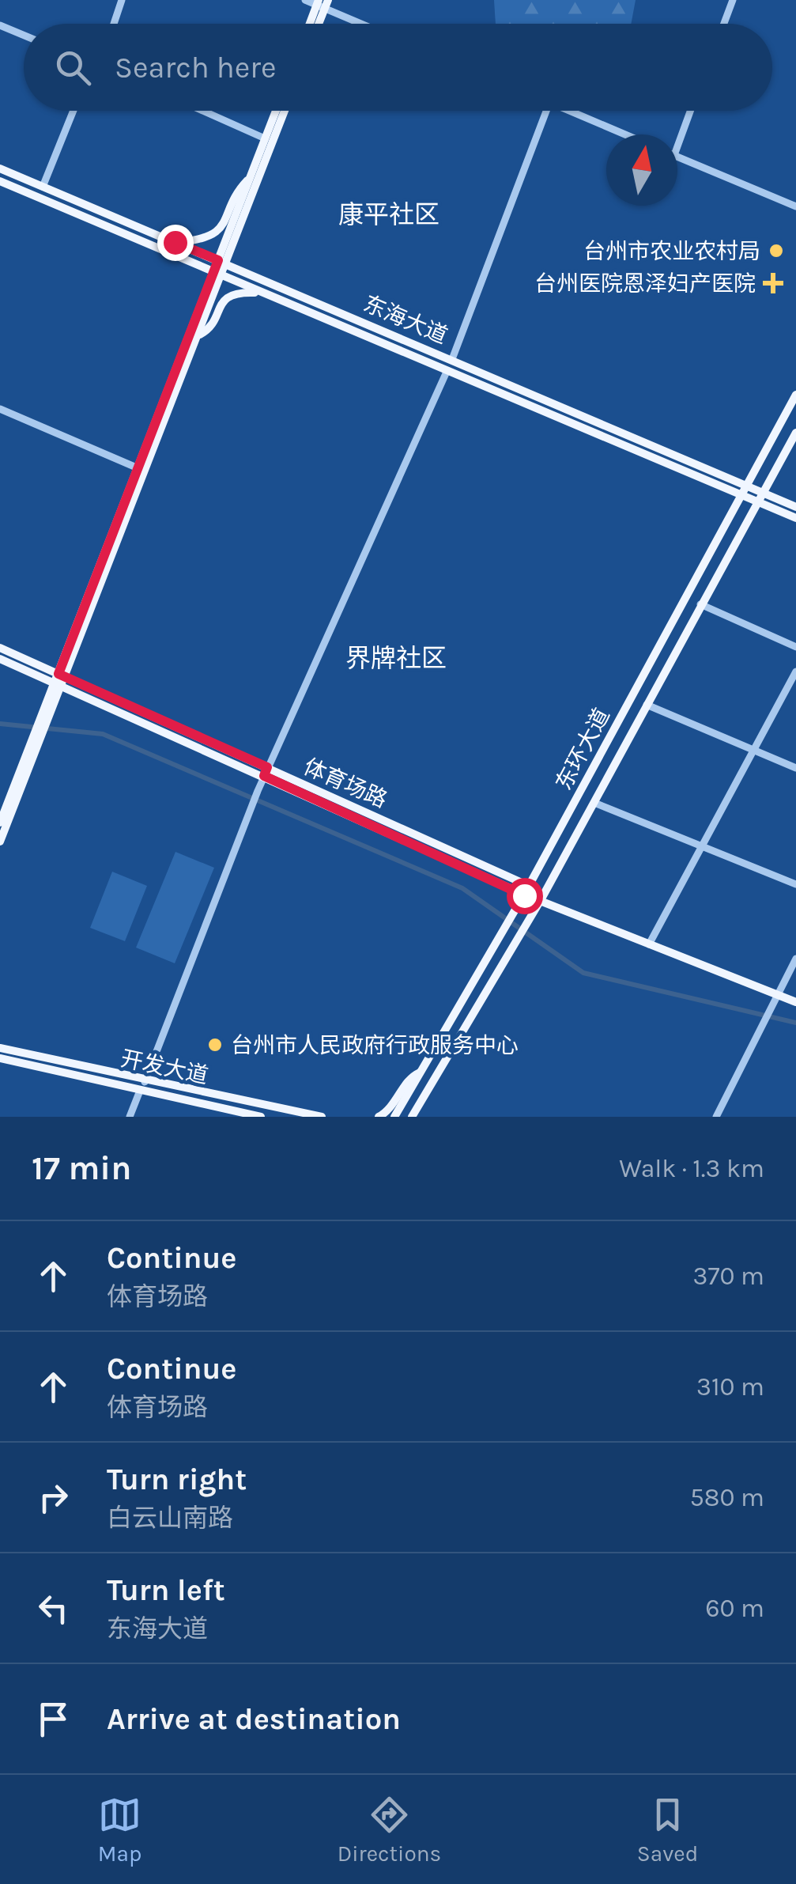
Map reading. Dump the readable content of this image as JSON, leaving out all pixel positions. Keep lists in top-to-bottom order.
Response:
{
  "streets": {
    "main road": [
      "东海大道",
      "东环大道",
      "体育场路",
      "开发大道"
    ]
  },
  "crossings": [
    ["东海大道", "东环大道"],
    ["东环大道", "体育场路"]
  ],
  "districts": ["康平社区", "界牌社区"],
  "places": {
    "other": ["台州市农业农村局", "台州市人民政府行政服务中心"],
    "health": ["台州医院恩泽妇产医院"]
  },
  "north": "top",
  "page": {
    "search": "Search here",
    "heading": ["17 min", "Walk · 1.3 km"],
    "list": [
      ["Continue", "体育场路", "370 m"],
      ["Continue", "体育场路", "310 m"],
      ["Turn right", "白云山南路", "580 m"],
      ["Turn left", "东海大道", "60 m"],
      "Arrive at destination"
    ],
    "nav": ["Map", "Directions", "Saved"]
  }
}
